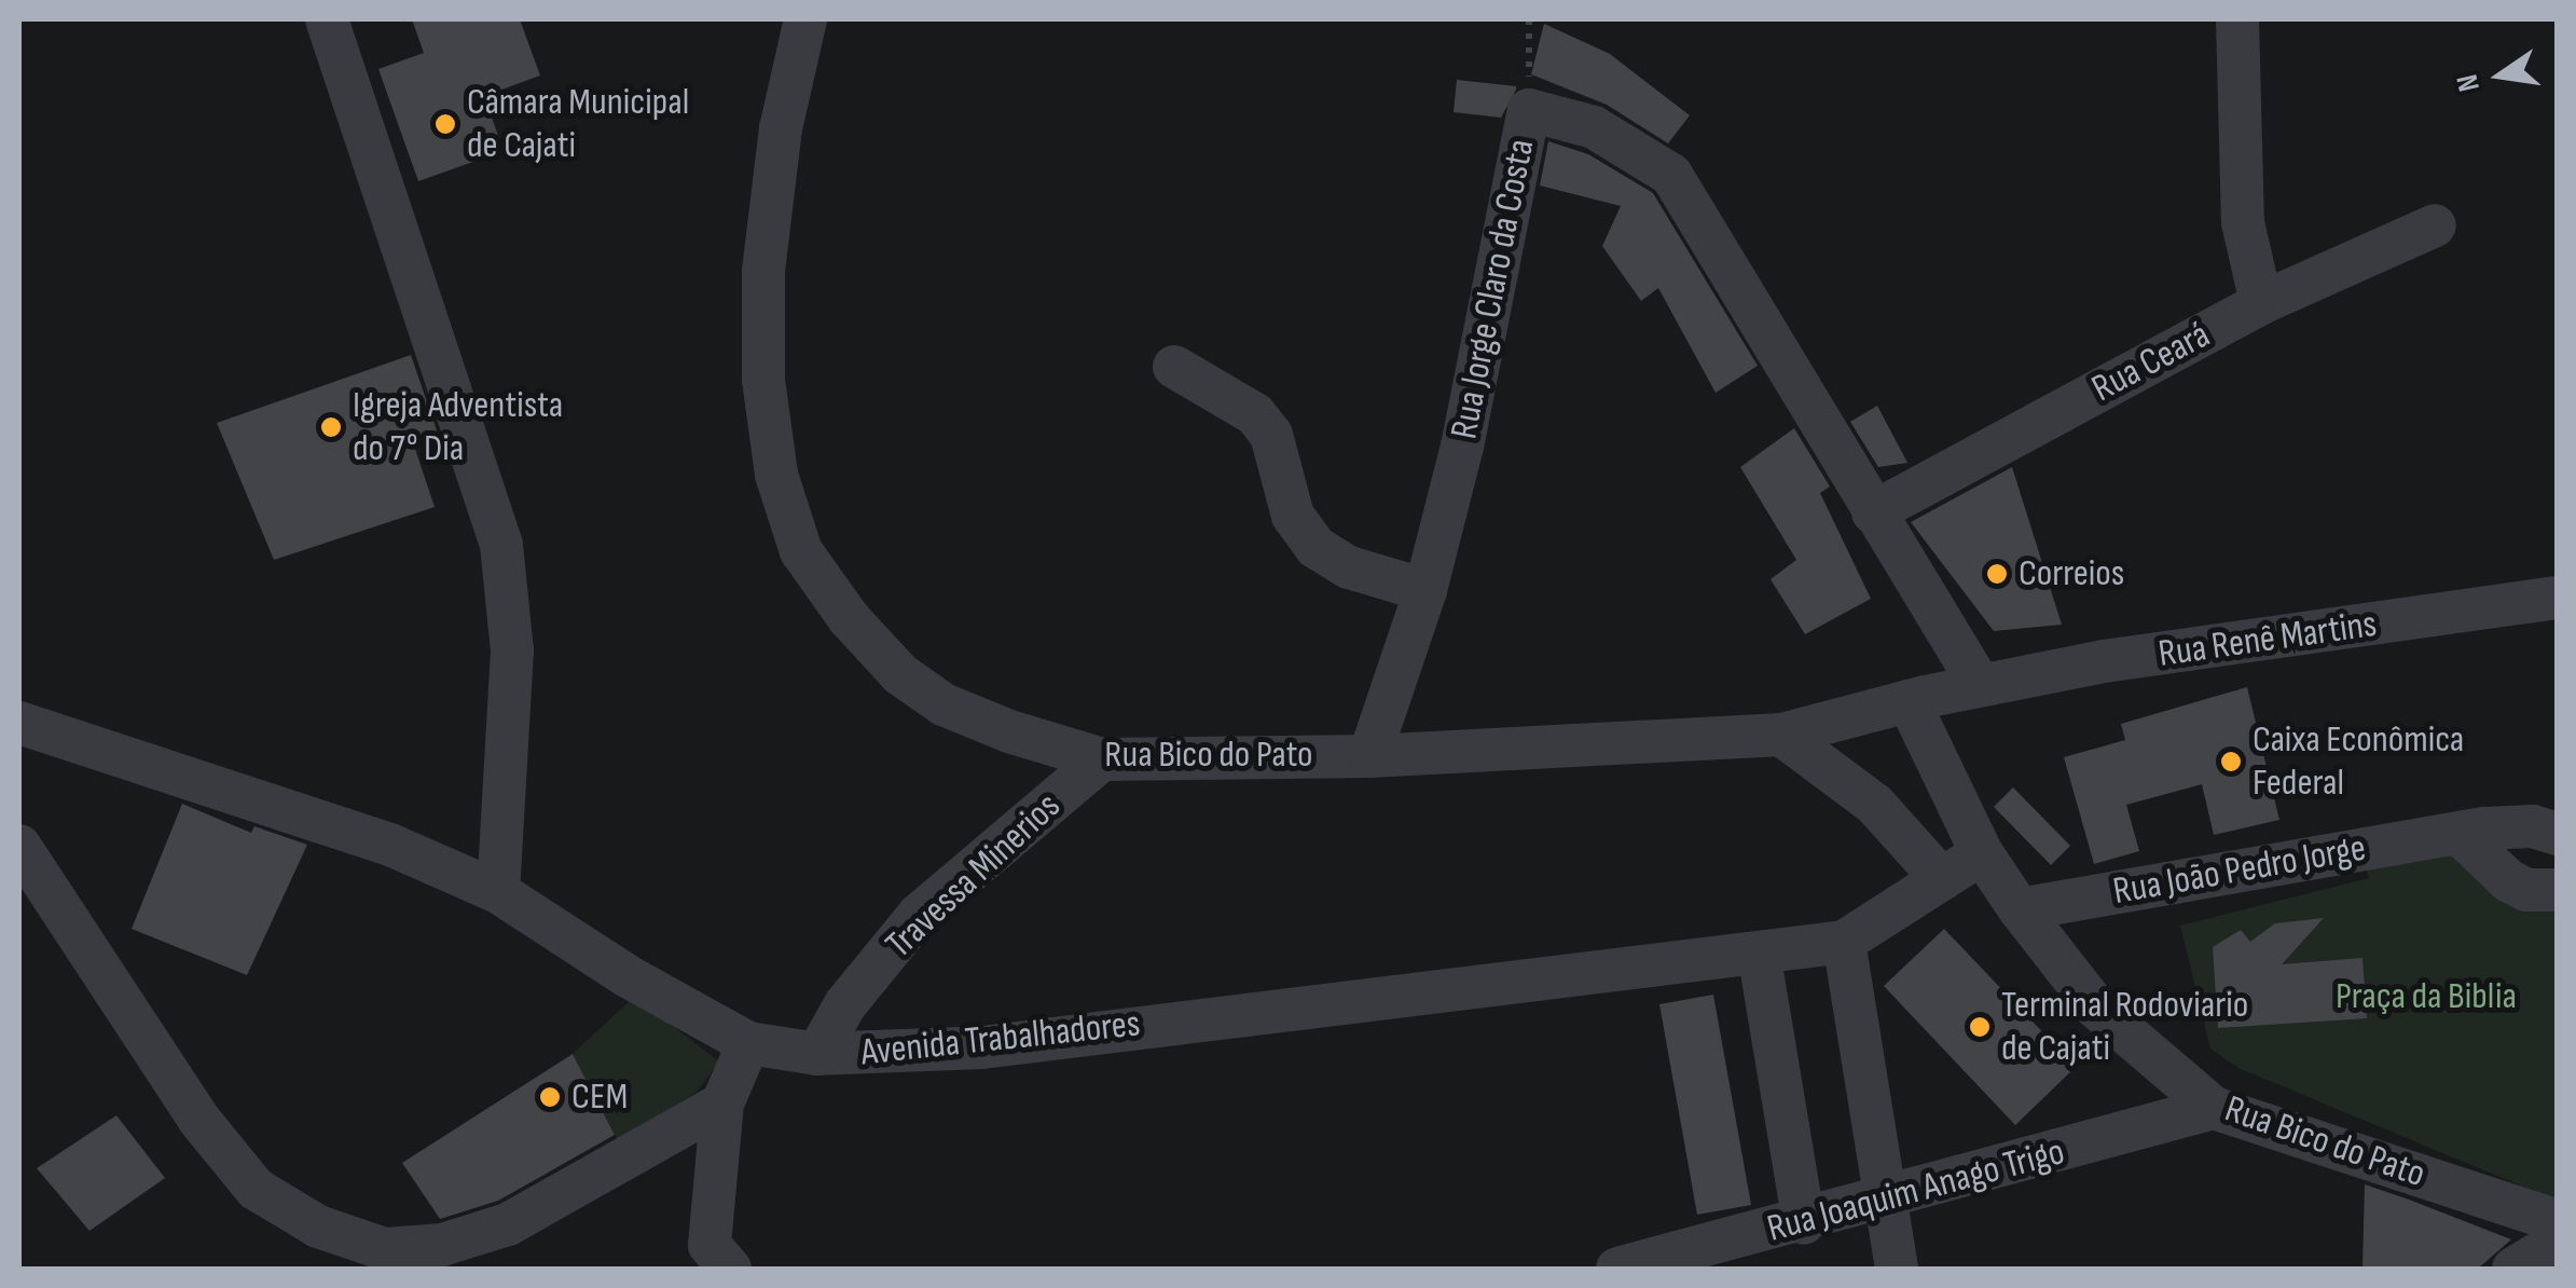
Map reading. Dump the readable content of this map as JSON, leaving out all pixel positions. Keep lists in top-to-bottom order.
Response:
{
  "streets": {
    "street": [
      "Rua Jorge Claro da Costa",
      "Rua Ceará",
      "Rua Renê Martins",
      "Rua Bico do Pato",
      "Rua João Pedro Jorge",
      "Travessa Minerios",
      "Avenida Trabalhadores",
      "Rua Joaquim Anago Trigo"
    ]
  },
  "crossings": [
    ["Rua Jorge Claro da Costa", "Rua Ceará"],
    ["Rua Jorge Claro da Costa", "Rua Renê Martins"],
    ["Rua Jorge Claro da Costa", "Rua Bico do Pato"],
    ["Rua Renê Martins", "Rua Bico do Pato"],
    ["Rua Bico do Pato", "Rua João Pedro Jorge"],
    ["Rua Bico do Pato", "Travessa Minerios"],
    ["Rua Bico do Pato", "Avenida Trabalhadores"],
    ["Rua Bico do Pato", "Rua Joaquim Anago Trigo"],
    ["Travessa Minerios", "Avenida Trabalhadores"]
  ],
  "parks": ["Praça da Biblia"],
  "places": [
    "Câmara Municipal de Cajati",
    "Igreja Adventista do 7° Dia",
    "Correios",
    "Caixa Econômica Federal",
    "Terminal Rodoviario de Cajati",
    "CEM"
  ],
  "north": "left"
}
